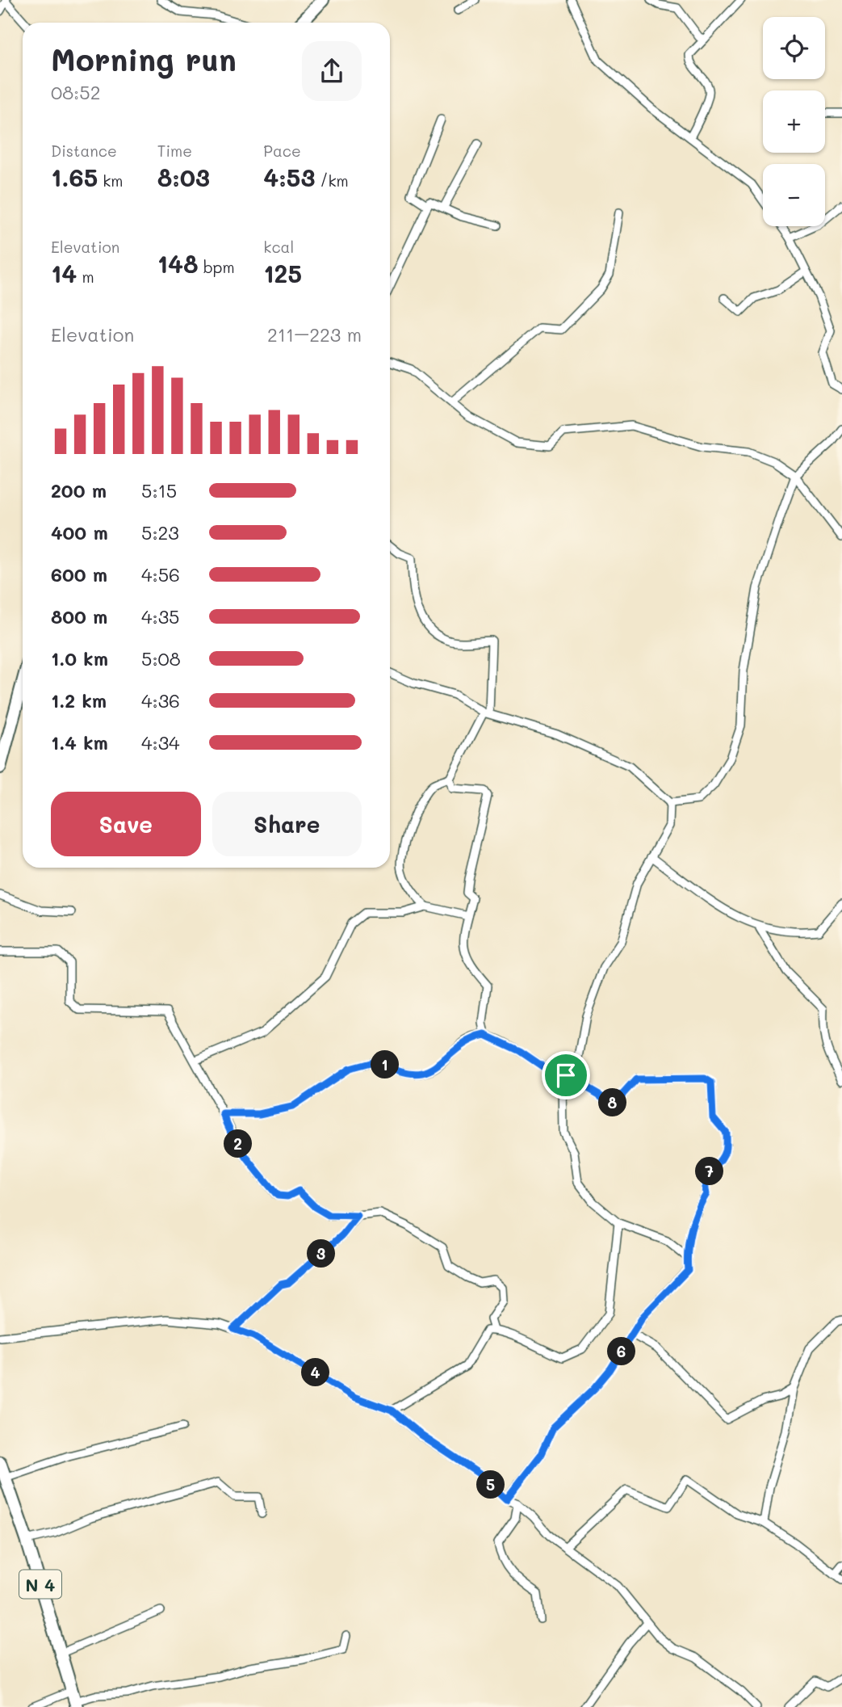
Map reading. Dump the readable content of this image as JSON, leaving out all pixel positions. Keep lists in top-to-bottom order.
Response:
{
  "streets": {
    "main road": ["N 4"]
  },
  "page": {
    "map_buttons": ["+", "−"],
    "heading": ["Morning run", "08:52"],
    "stats": [
      ["Distance", "1.65 km"],
      ["Time", "8:03"],
      ["Pace", "4:53 /km"],
      ["Elevation", "14 m"],
      ["148 bpm"],
      ["kcal", "125"]
    ],
    "chart": ["Elevation", "211–223 m"],
    "list": [
      {
        "name": "200 m",
        "note": "5:15"
      },
      {
        "name": "400 m",
        "note": "5:23"
      },
      {
        "name": "600 m",
        "note": "4:56"
      },
      {
        "name": "800 m",
        "note": "4:35"
      },
      {
        "name": "1.0 km",
        "note": "5:08"
      },
      {
        "name": "1.2 km",
        "note": "4:36"
      },
      {
        "name": "1.4 km",
        "note": "4:34"
      }
    ],
    "buttons": ["Save", "Share"],
    "pins": [
      "1",
      "8",
      "2",
      "7",
      "3",
      "6",
      "4",
      "5"
    ]
  }
}
